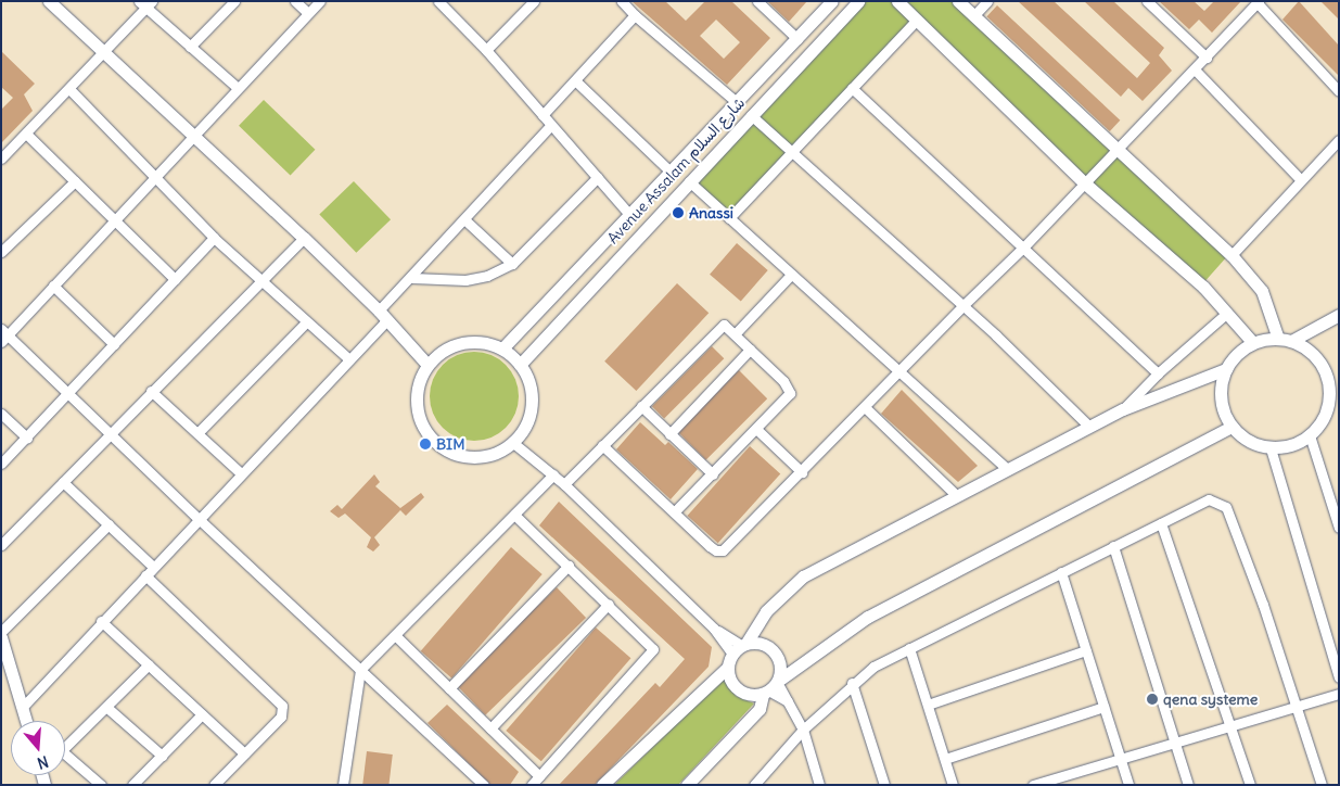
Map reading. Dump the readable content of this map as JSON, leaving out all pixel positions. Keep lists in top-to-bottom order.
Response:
{
  "streets": {
    "street": ["Avenue Assalam شارع السلام"]
  },
  "places": ["Anassi", "BIM", "qena systeme"],
  "north": "bottom"
}
